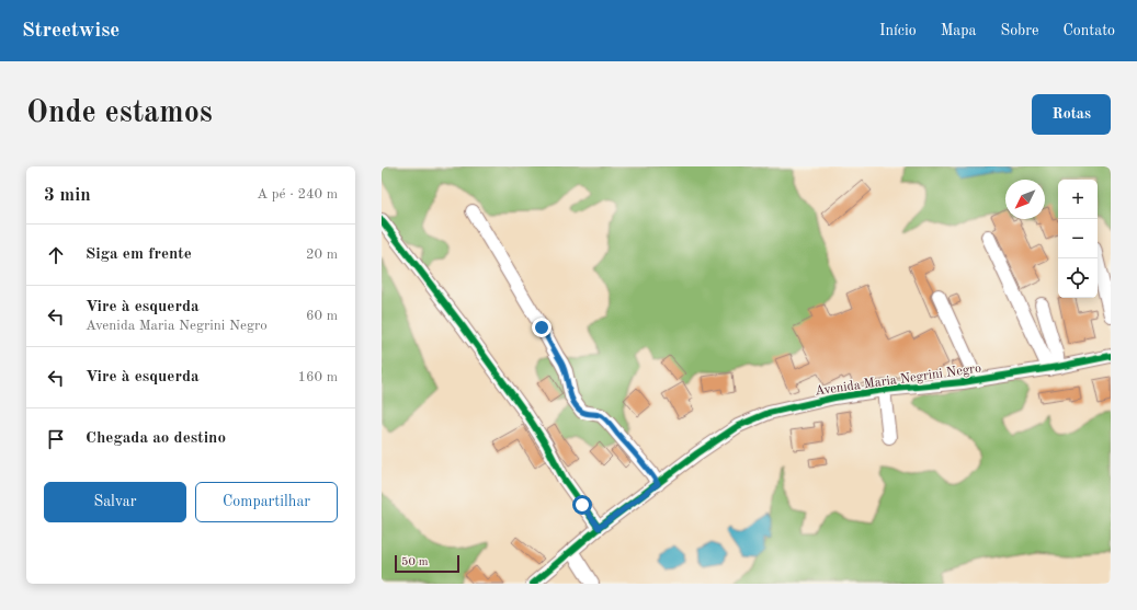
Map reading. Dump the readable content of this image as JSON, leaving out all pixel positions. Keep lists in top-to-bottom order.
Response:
{
  "streets": {
    "street": ["Avenida Maria Negrini Negro"]
  },
  "scale_bar": "50 m",
  "north": "bottom left",
  "page": {
    "header": "Streetwise",
    "nav": [
      "Início",
      "Mapa",
      "Sobre",
      "Contato"
    ],
    "buttons": [
      "Rotas",
      ["Salvar", "Compartilhar"]
    ],
    "title": "Onde estamos",
    "heading": ["3 min", "A pé · 240 m"],
    "map_buttons": ["+", "−"],
    "list": [
      ["Siga em frente", "20 m"],
      ["Vire à esquerda", "Avenida Maria Negrini Negro", "60 m"],
      ["Vire à esquerda", "160 m"],
      "Chegada ao destino"
    ],
    "scale": "50 m"
  }
}
